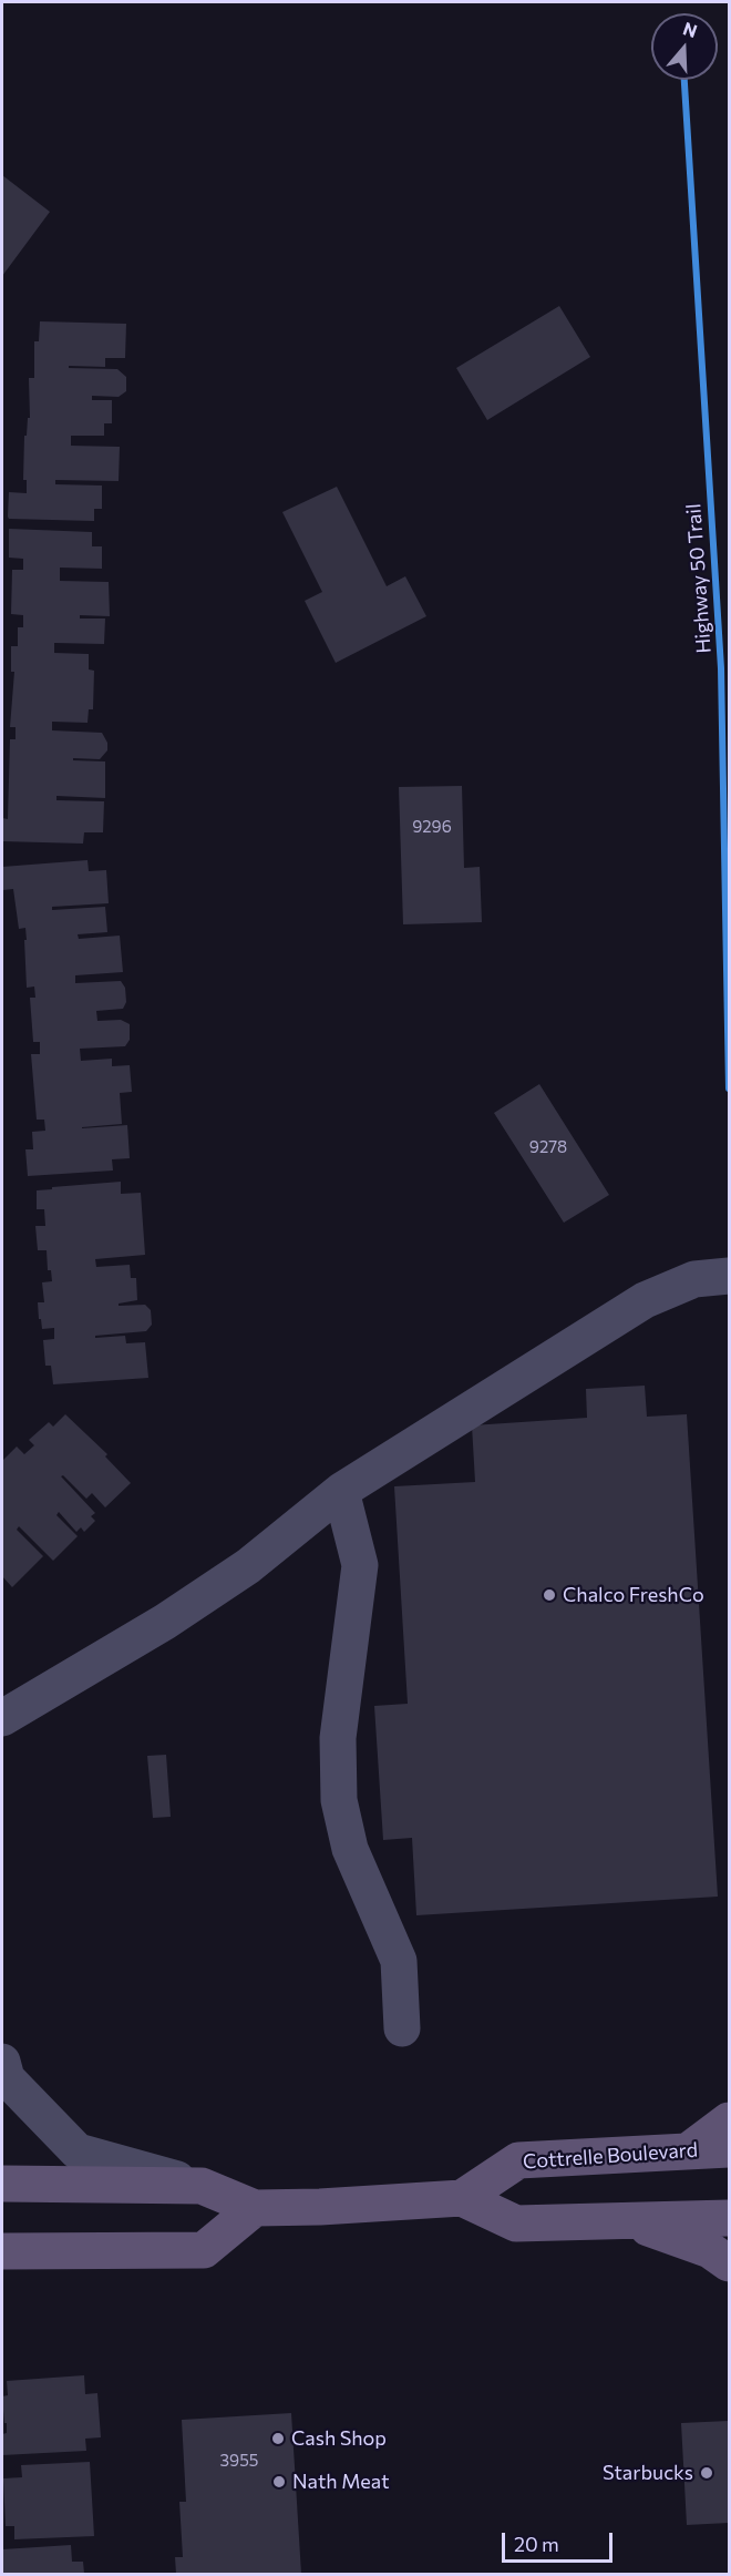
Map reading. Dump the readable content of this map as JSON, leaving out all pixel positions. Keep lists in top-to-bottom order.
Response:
{
  "streets": {
    "main road": ["Cottrelle Boulevard"],
    "cycle path": ["Highway 50 Trail"]
  },
  "places": [
    "Chalco FreshCo",
    "Cash Shop",
    "Starbucks",
    "Nath Meat"
  ],
  "house_numbers": ["9296", "9278", "3955"],
  "scale_bar": "20 m",
  "north": "top"
}
